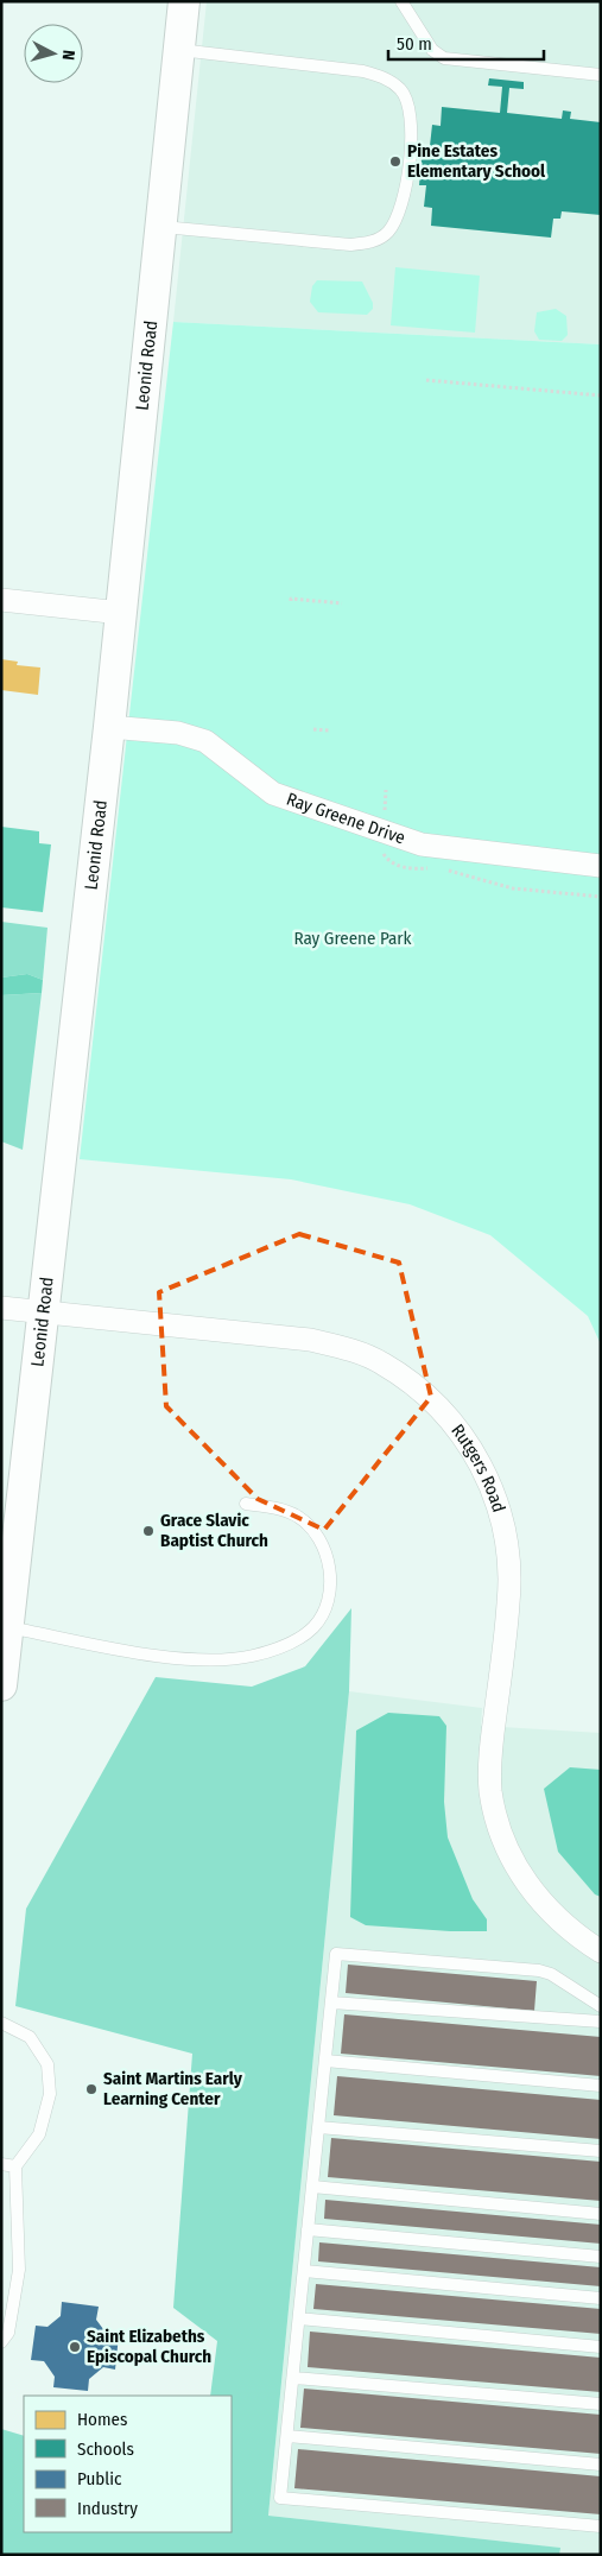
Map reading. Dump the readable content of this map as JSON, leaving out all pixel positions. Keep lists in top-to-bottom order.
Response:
{
  "streets": {
    "street": ["Leonid Road", "Ray Greene Drive", "Rutgers Road"]
  },
  "crossings": [
    ["Leonid Road", "Ray Greene Drive"],
    ["Leonid Road", "Rutgers Road"]
  ],
  "parks": ["Ray Greene Park"],
  "places": [
    "Pine Estates Elementary School",
    "Grace Slavic Baptist Church",
    "Saint Martins Early Learning Center",
    "Saint Elizabeths Episcopal Church"
  ],
  "legend": [
    "Homes",
    "Schools",
    "Public",
    "Industry"
  ],
  "scale_bar": "50 m",
  "north": "right"
}
